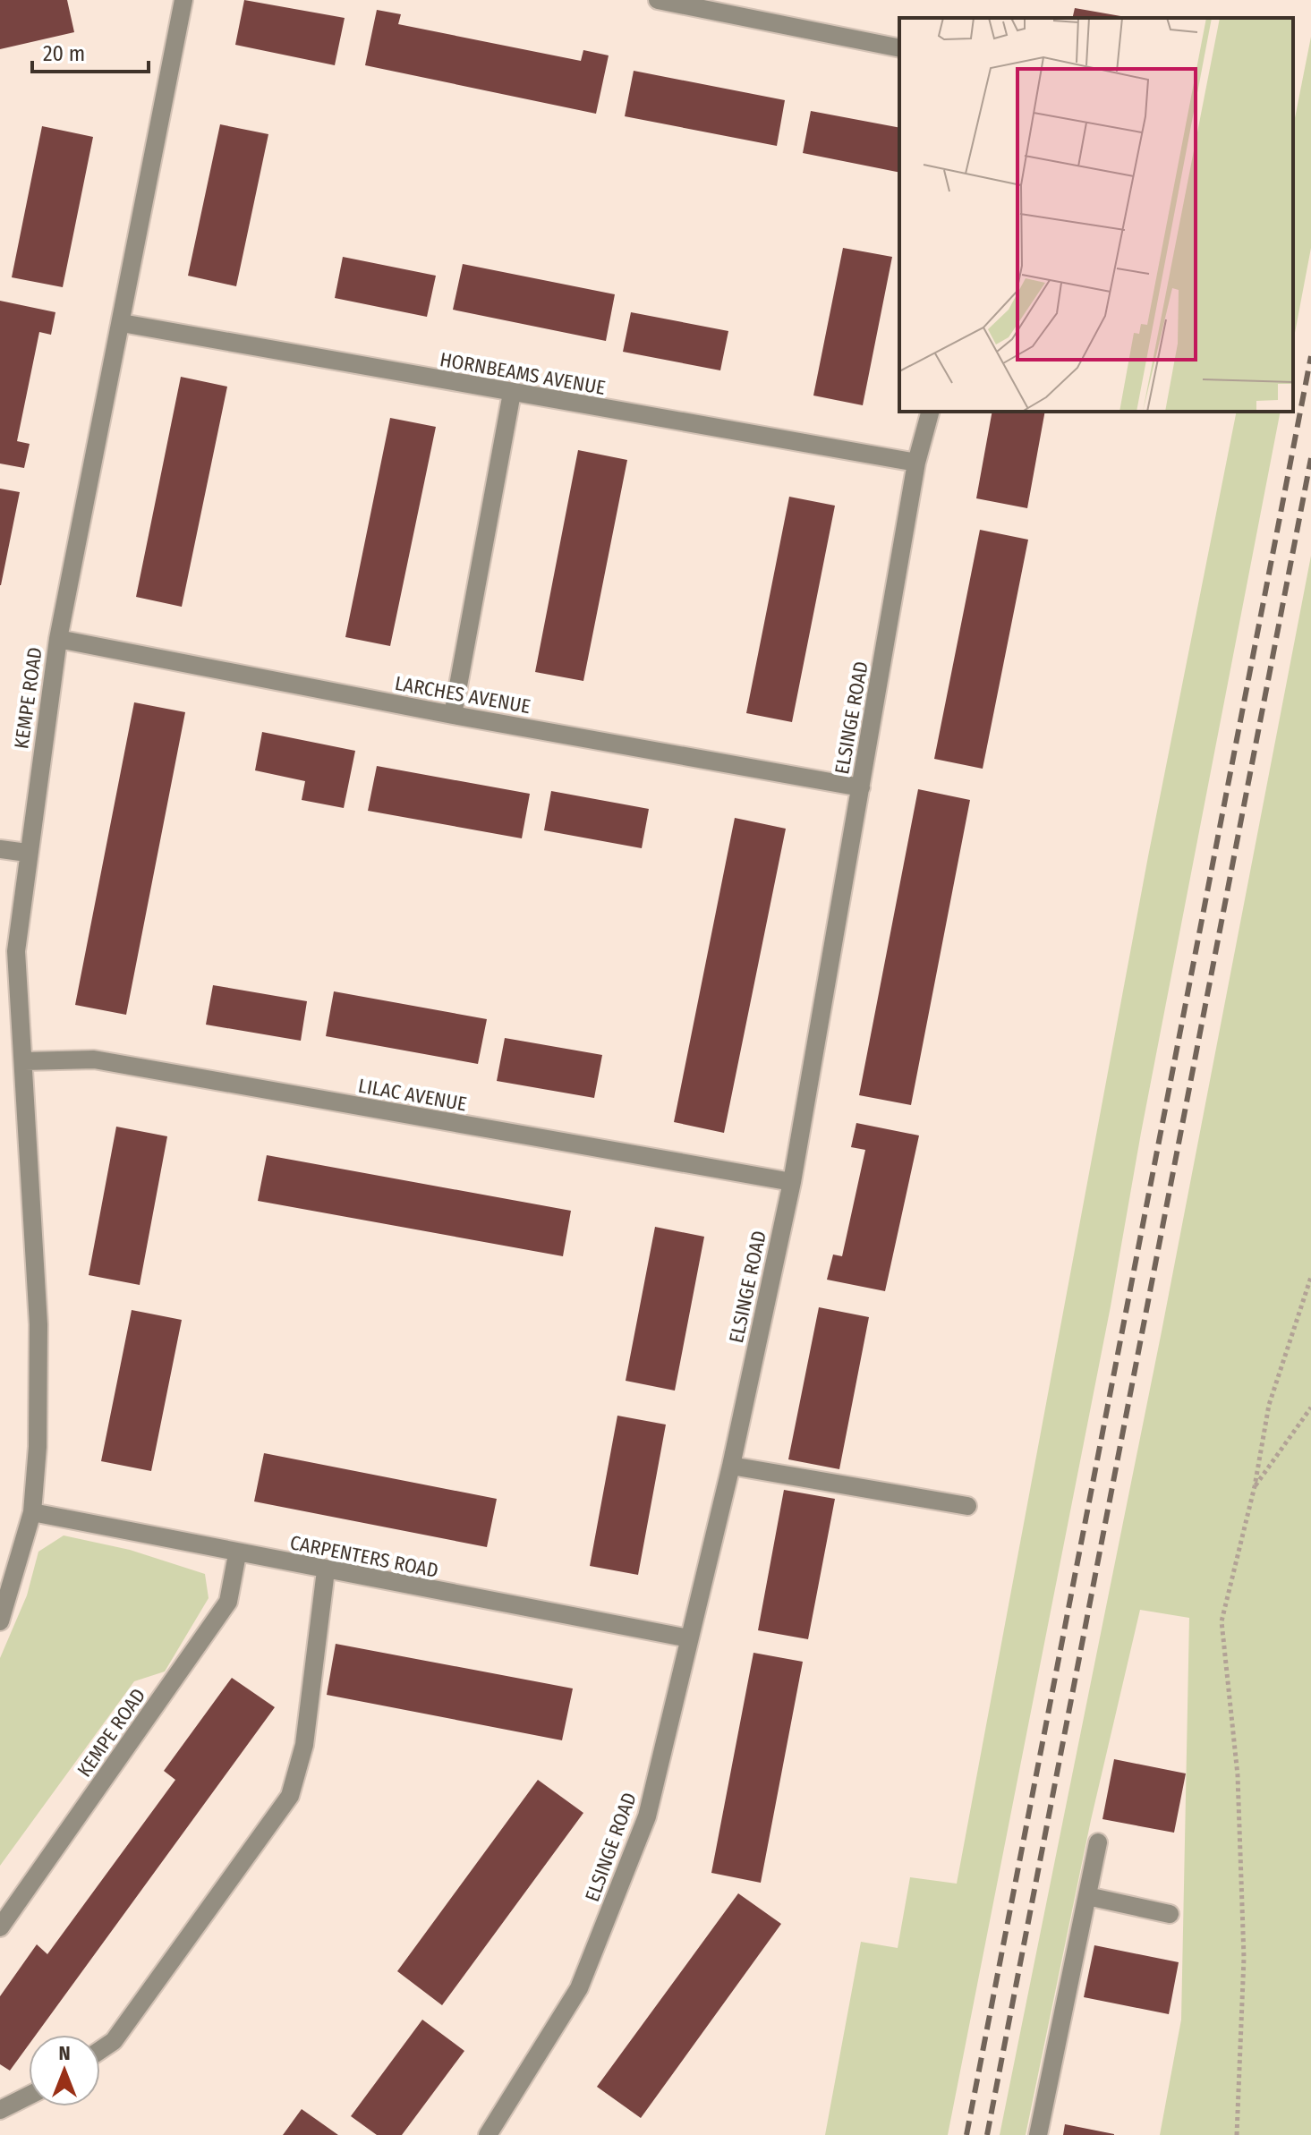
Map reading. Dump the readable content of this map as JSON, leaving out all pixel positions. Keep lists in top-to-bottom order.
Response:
{
  "streets": {
    "street": [
      "HORNBEAMS AVENUE",
      "LARCHES AVENUE",
      "KEMPE ROAD",
      "ELSINGE ROAD",
      "LILAC AVENUE",
      "CARPENTERS ROAD"
    ]
  },
  "crossings": [
    ["HORNBEAMS AVENUE", "KEMPE ROAD"],
    ["HORNBEAMS AVENUE", "ELSINGE ROAD"],
    ["LARCHES AVENUE", "KEMPE ROAD"],
    ["LARCHES AVENUE", "ELSINGE ROAD"],
    ["KEMPE ROAD", "LILAC AVENUE"],
    ["KEMPE ROAD", "CARPENTERS ROAD"],
    ["ELSINGE ROAD", "LILAC AVENUE"],
    ["ELSINGE ROAD", "CARPENTERS ROAD"]
  ],
  "scale_bar": "20 m",
  "north": "top"
}
